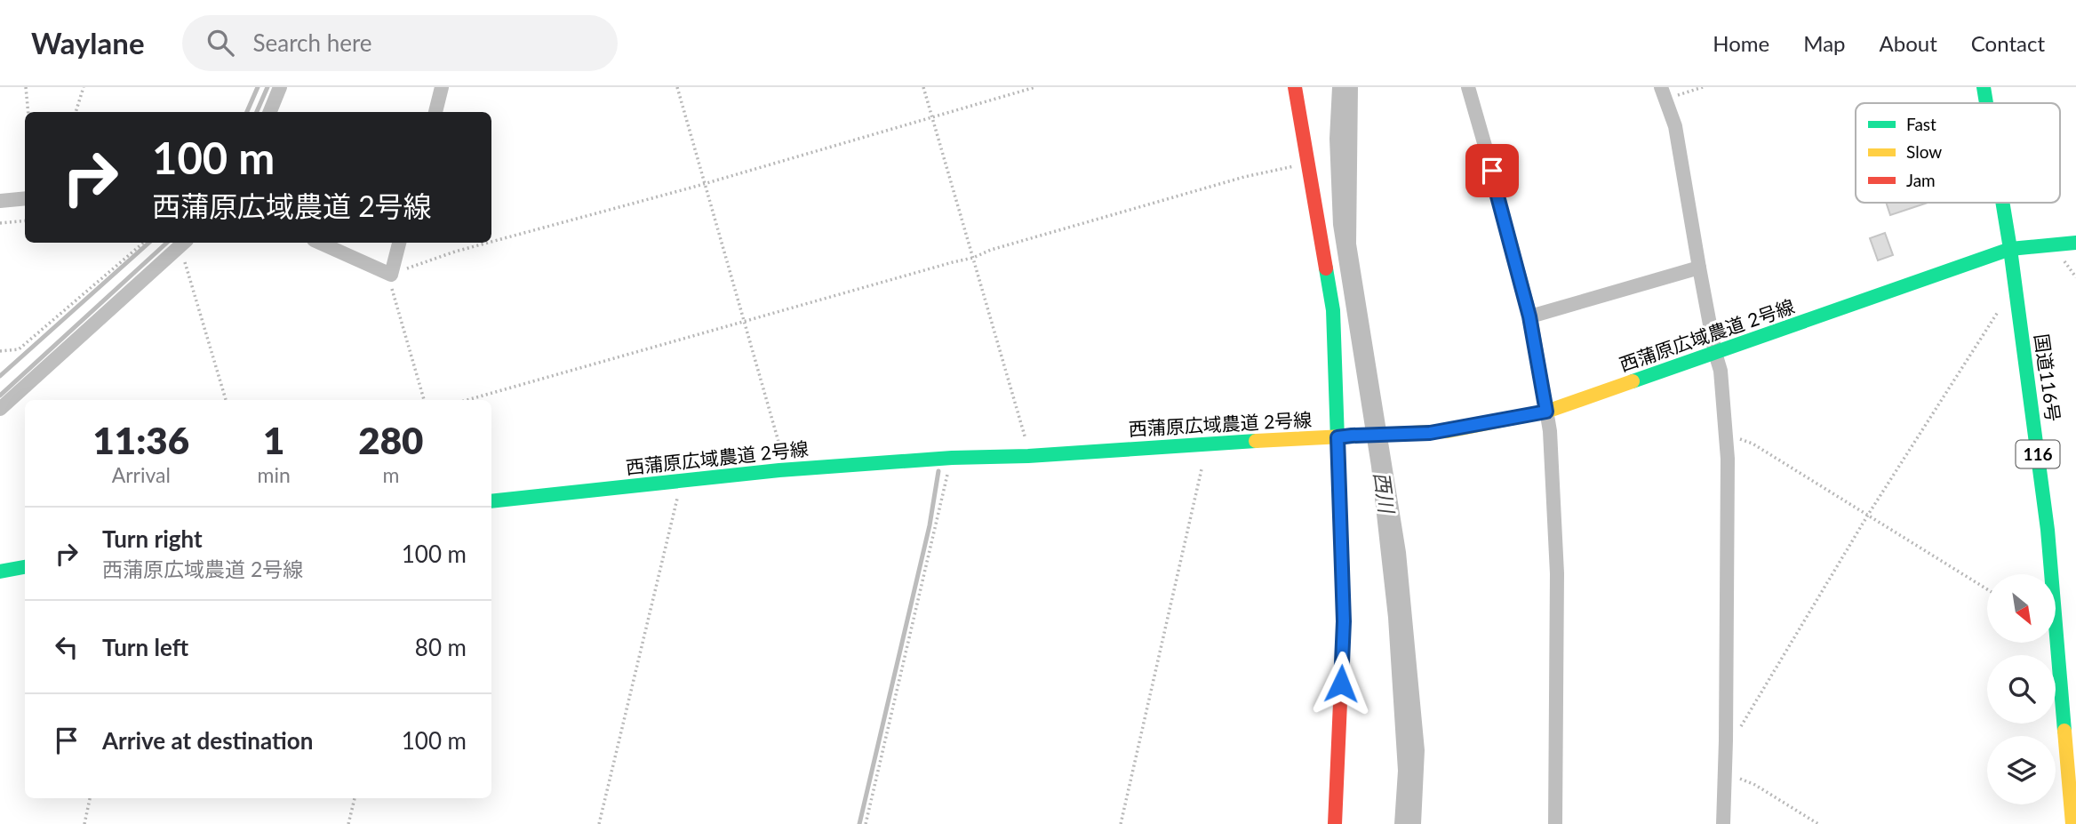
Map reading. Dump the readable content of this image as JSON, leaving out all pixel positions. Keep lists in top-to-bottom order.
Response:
{
  "streets": {
    "main road": ["西蒲原広域農道 2号線", "国道116号", "116"]
  },
  "crossings": [
    ["西蒲原広域農道 2号線", "国道116号"]
  ],
  "water": ["西川"],
  "legend": ["Fast", "Slow", "Jam"],
  "north": "bottom right",
  "page": {
    "header": "Waylane",
    "search": "Search here",
    "nav": [
      "Home",
      "Map",
      "About",
      "Contact"
    ],
    "turn": ["100 m", "西蒲原広域農道 2号線"],
    "eta": [
      "11:36",
      "Arrival",
      "1",
      "min",
      "280",
      "m"
    ],
    "list": [
      {
        "name": "Turn right",
        "note": "西蒲原広域農道 2号線",
        "value": "100 m"
      },
      {
        "name": "Turn left",
        "value": "80 m"
      },
      {
        "name": "Arrive at destination",
        "value": "100 m"
      }
    ]
  }
}
